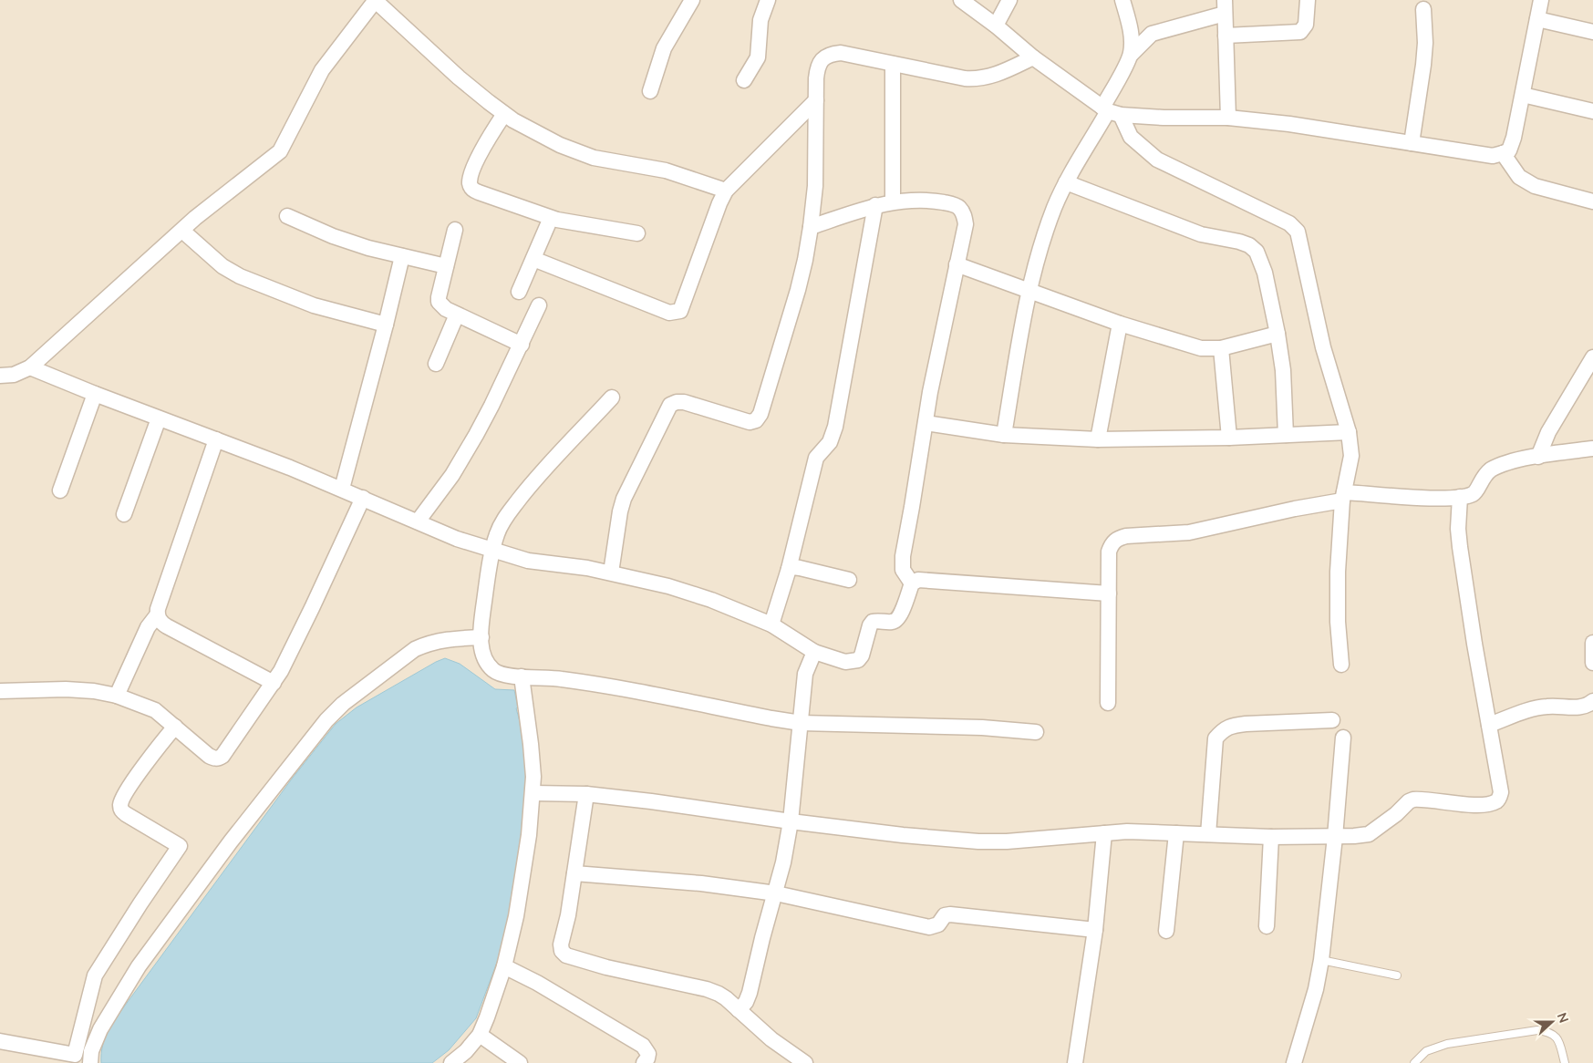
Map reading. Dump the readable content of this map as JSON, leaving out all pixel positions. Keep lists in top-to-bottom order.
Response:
{
  "north": "right"
}
